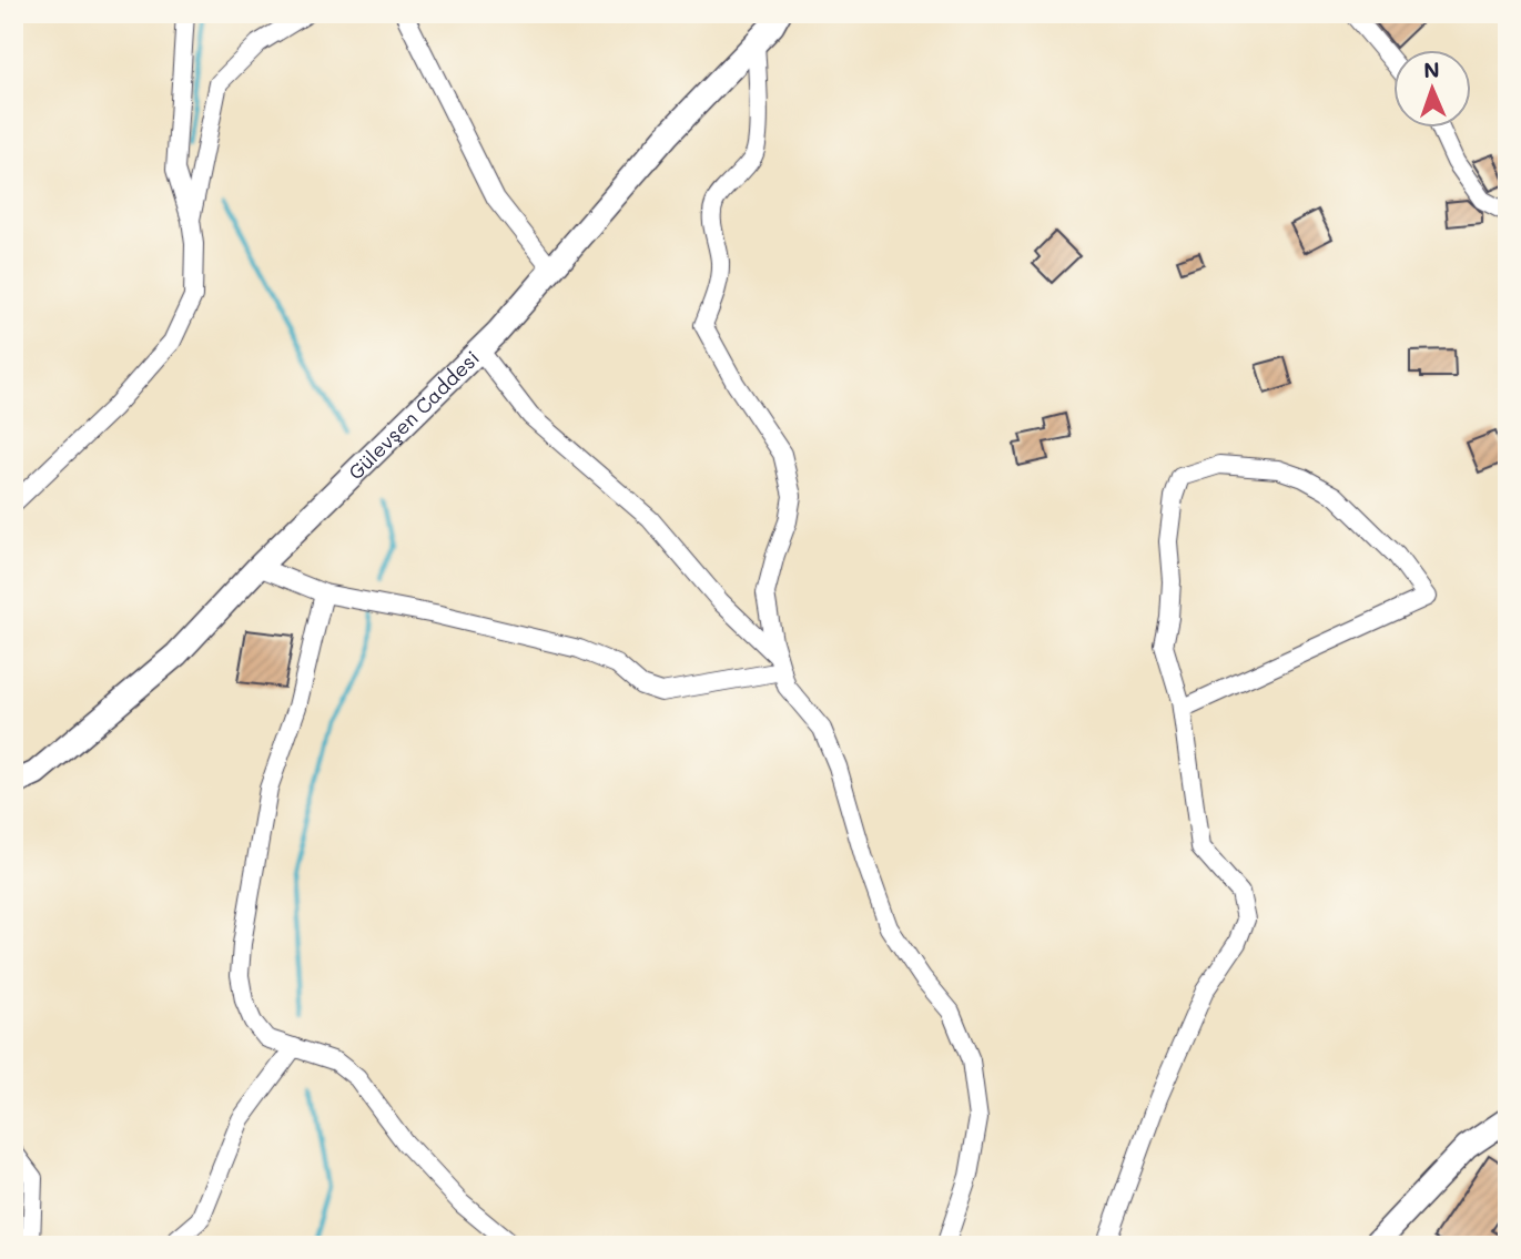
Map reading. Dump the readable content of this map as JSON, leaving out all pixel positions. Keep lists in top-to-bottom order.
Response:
{
  "streets": {
    "street": ["Gülevşen Caddesi"]
  },
  "north": "top"
}
